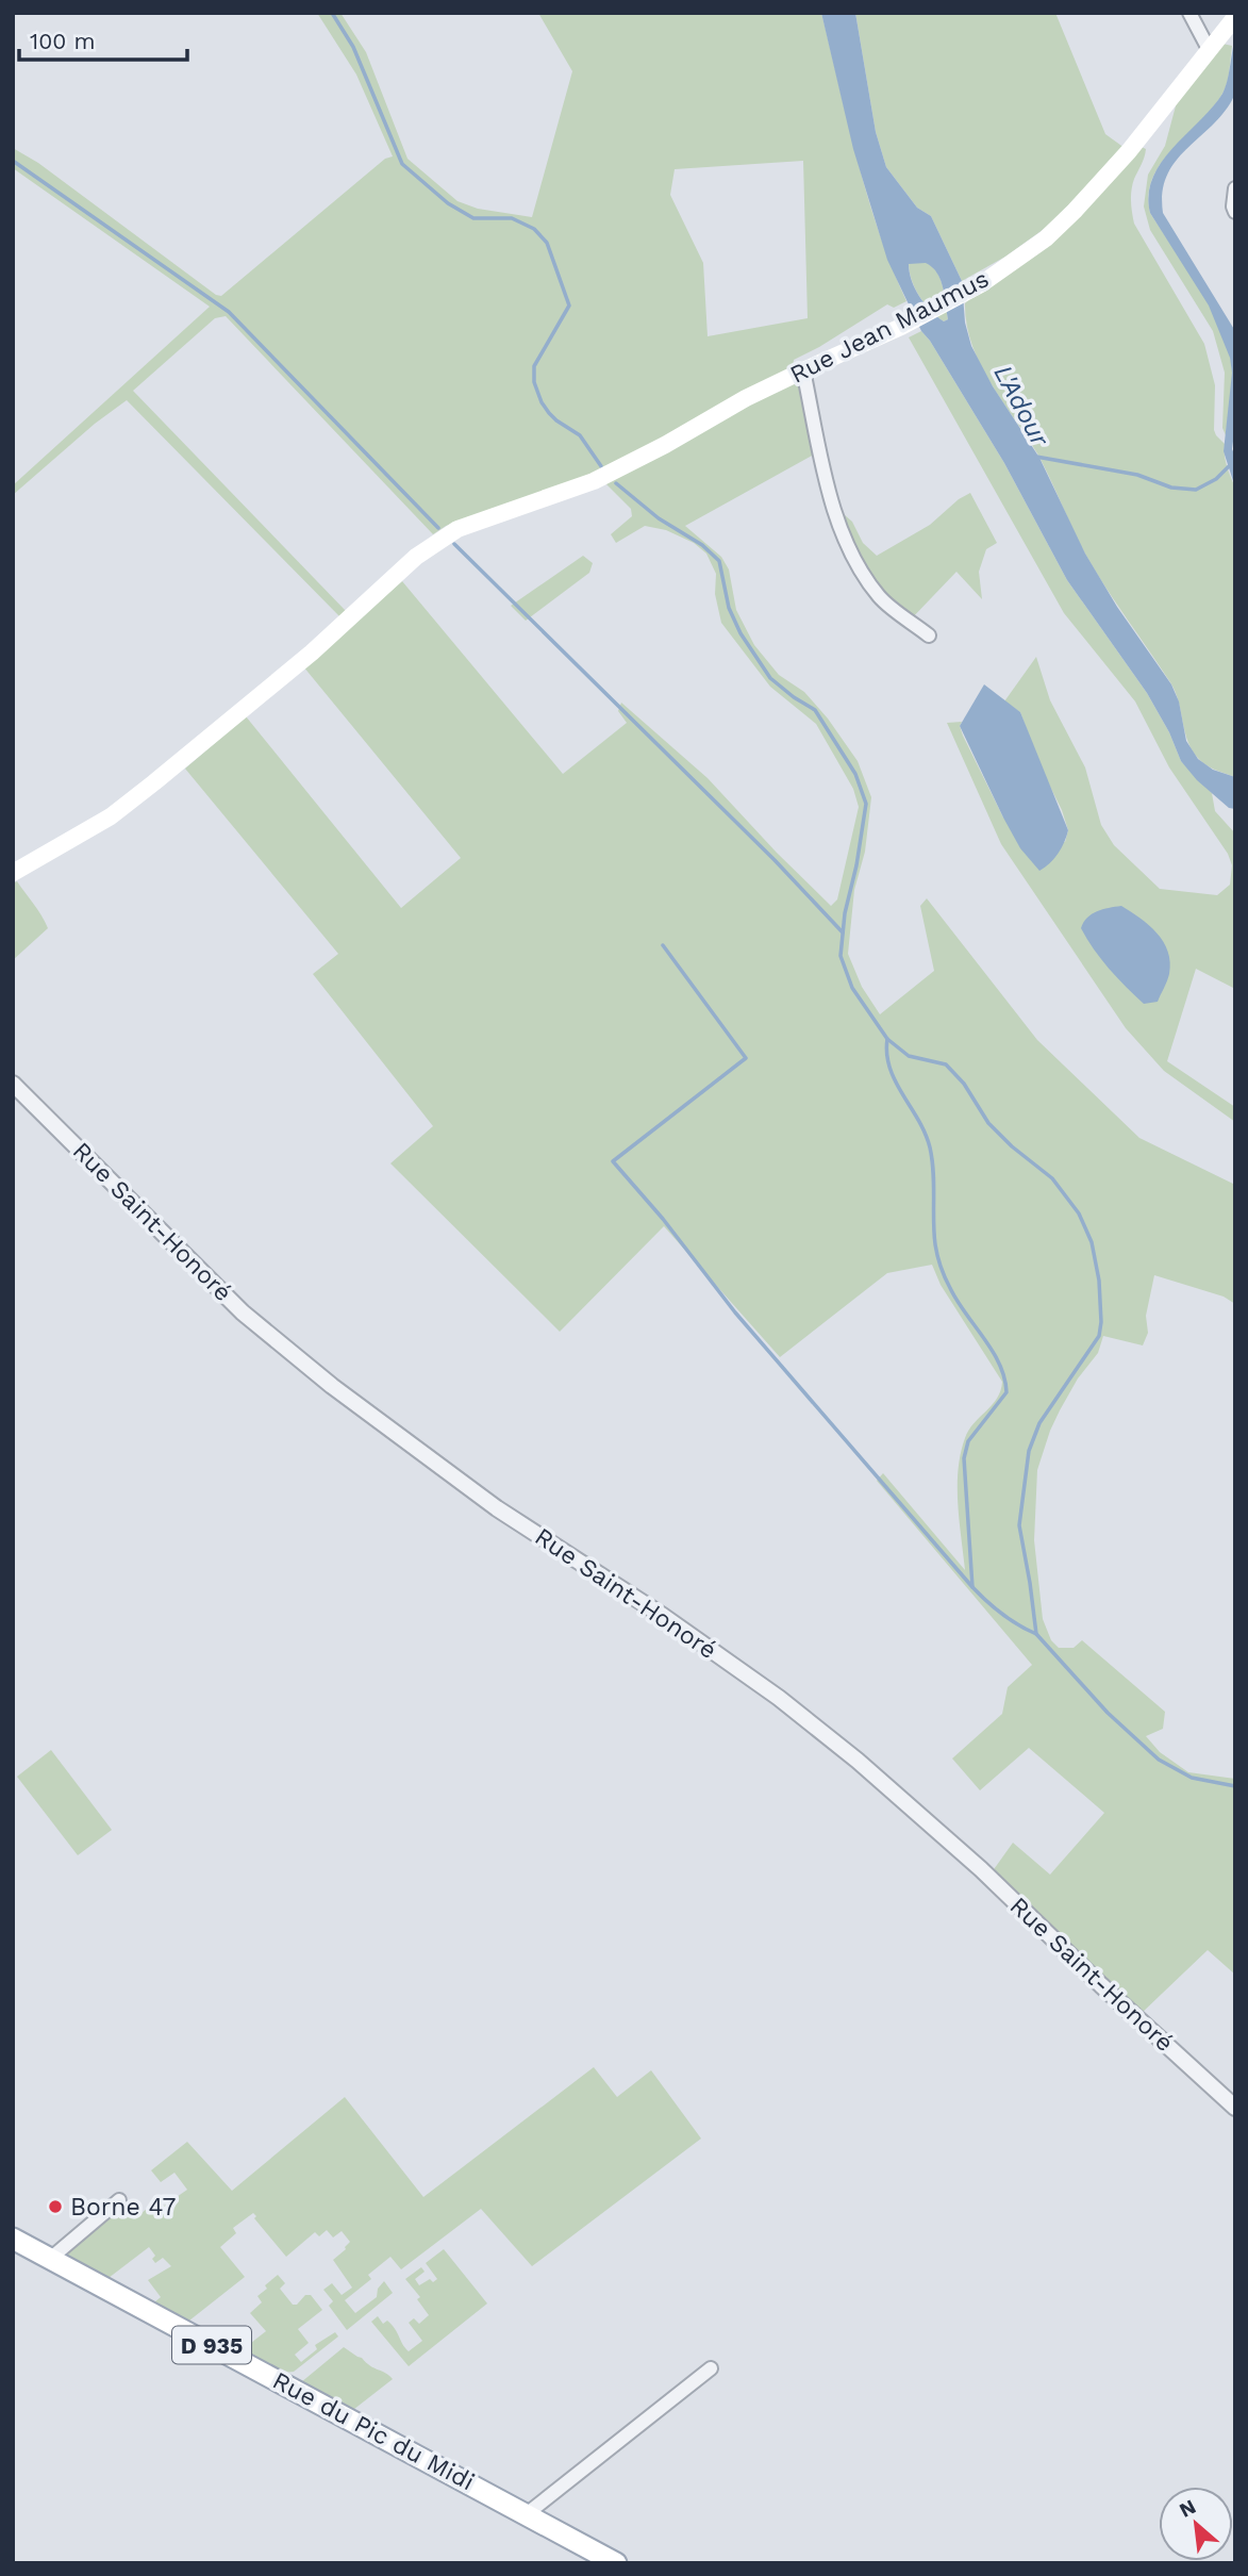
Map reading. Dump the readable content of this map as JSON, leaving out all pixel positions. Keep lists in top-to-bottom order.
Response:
{
  "streets": {
    "main road": ["Rue Jean Maumus", "D 935", "Rue du Pic du Midi"],
    "street": ["Rue Saint-Honoré"]
  },
  "water": ["L'Adour"],
  "places": ["Borne 47"],
  "scale_bar": "100 m",
  "north": "top left"
}
